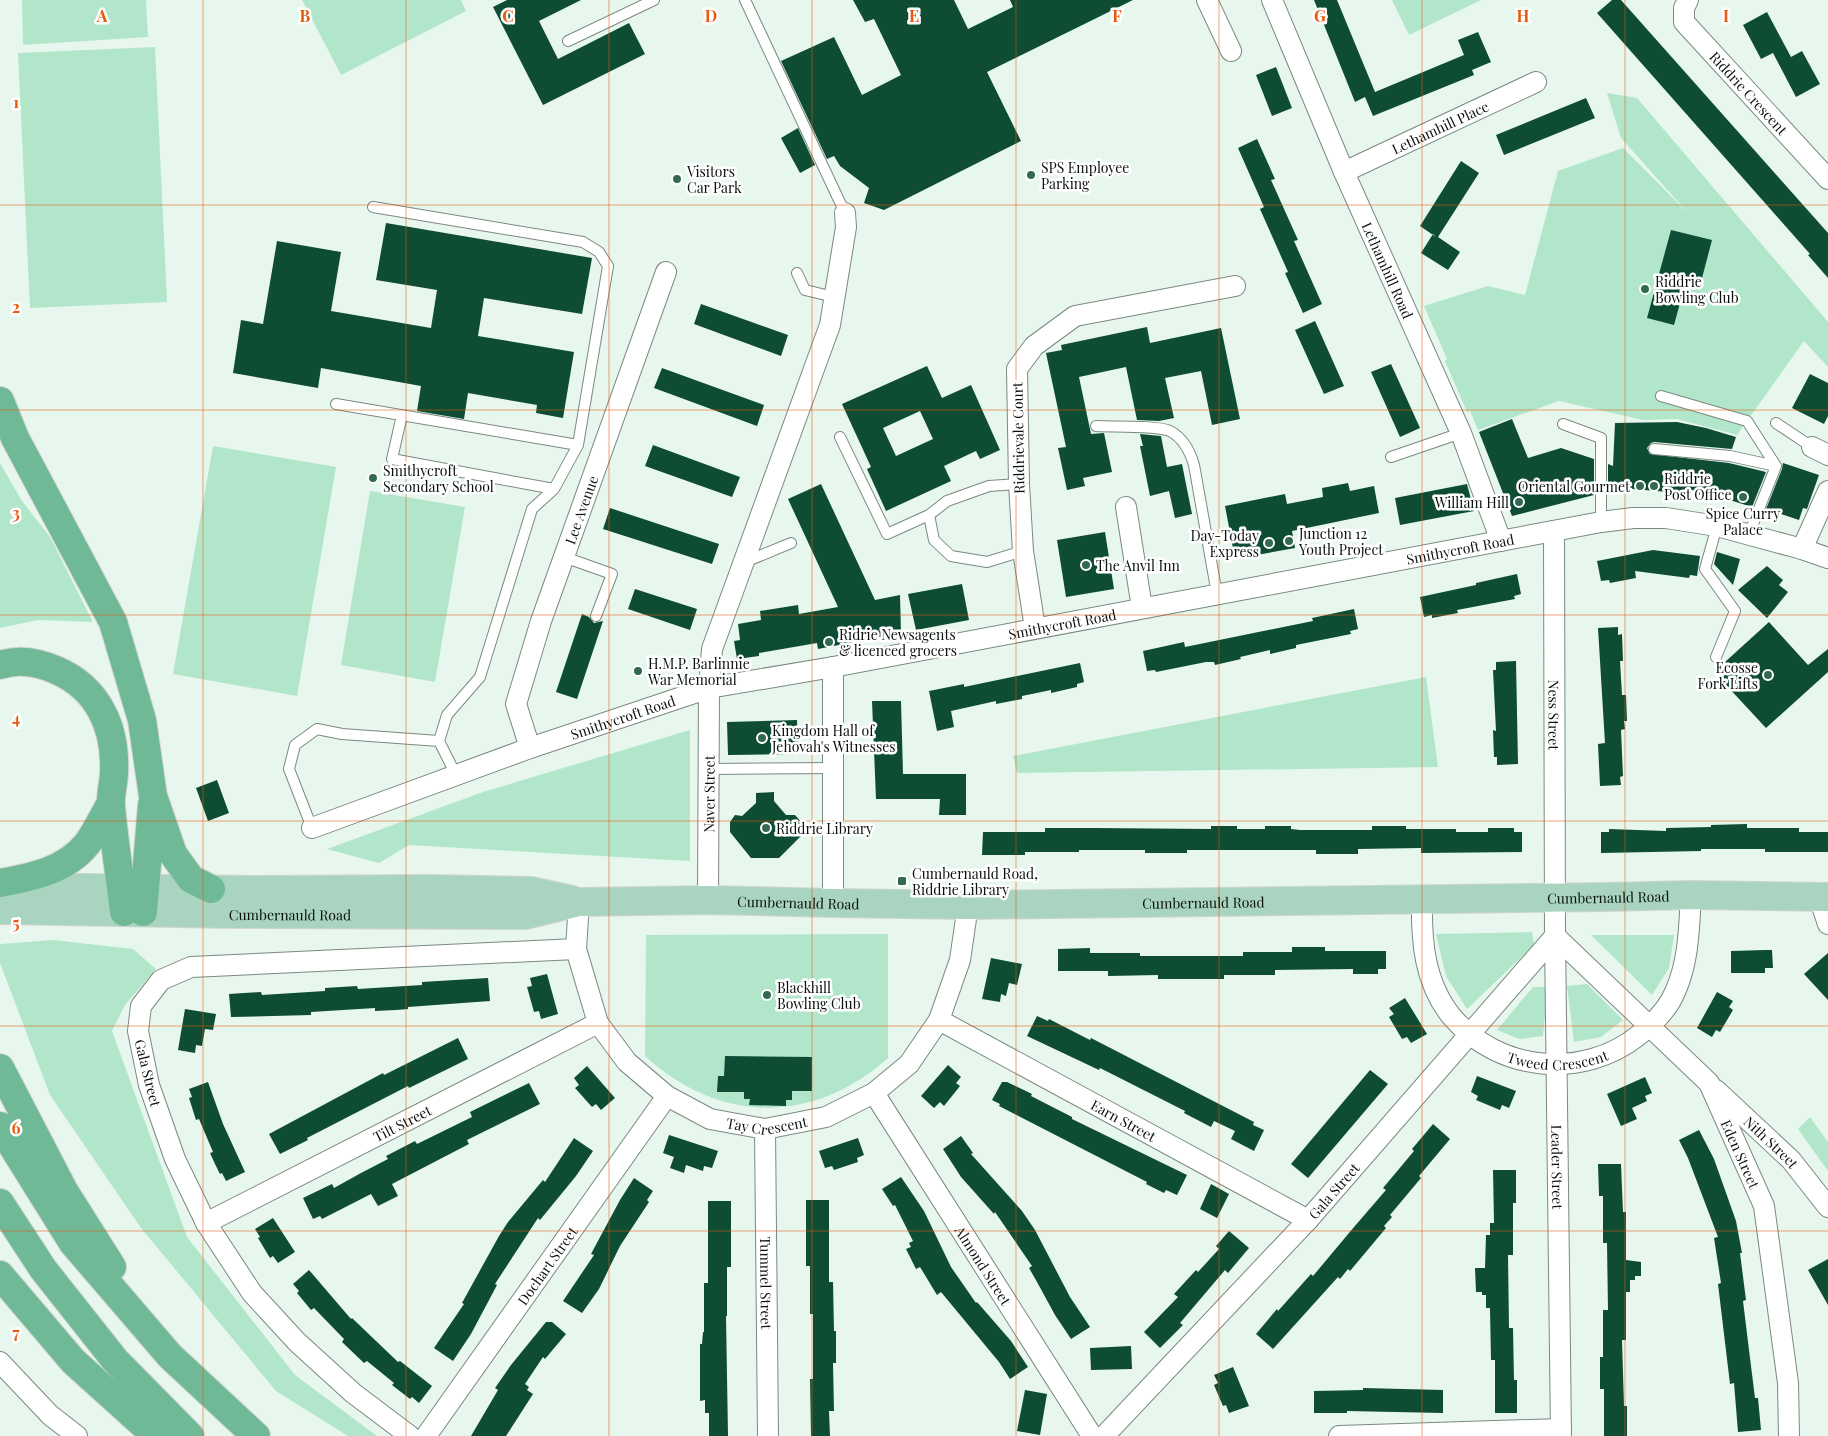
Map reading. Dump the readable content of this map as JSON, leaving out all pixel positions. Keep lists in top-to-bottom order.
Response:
{
  "streets": {
    "main road": ["Cumbernauld Road"],
    "street": [
      "Riddrie Crescent",
      "Lethamhill Place",
      "Lethamhill Road",
      "Riddrievale Court",
      "Lee Avenue",
      "Smithycroft Road",
      "Ness Street",
      "Naver Street",
      "Tweed Crescent",
      "Gala Street",
      "Tay Crescent",
      "Earn Street",
      "Tilt Street",
      "Nith Street",
      "Eden Street",
      "Leader Street",
      "Almond Street",
      "Dochart Street",
      "Tummel Street"
    ]
  },
  "crossings": [
    ["Lethamhill Place", "Lethamhill Road"],
    ["Lethamhill Road", "Smithycroft Road"],
    ["Riddrievale Court", "Smithycroft Road"],
    ["Lee Avenue", "Smithycroft Road"],
    ["Smithycroft Road", "Ness Street"],
    ["Smithycroft Road", "Naver Street"],
    ["Ness Street", "Cumbernauld Road"],
    ["Ness Street", "Leader Street"],
    ["Naver Street", "Cumbernauld Road"],
    ["Cumbernauld Road", "Tweed Crescent"],
    ["Cumbernauld Road", "Tay Crescent"],
    ["Cumbernauld Road", "Leader Street"],
    ["Tweed Crescent", "Gala Street"],
    ["Tweed Crescent", "Eden Street"],
    ["Tweed Crescent", "Leader Street"],
    ["Gala Street", "Tay Crescent"],
    ["Gala Street", "Earn Street"],
    ["Gala Street", "Tilt Street"],
    ["Gala Street", "Eden Street"],
    ["Gala Street", "Leader Street"],
    ["Tay Crescent", "Earn Street"],
    ["Tay Crescent", "Tilt Street"],
    ["Tay Crescent", "Almond Street"],
    ["Tay Crescent", "Dochart Street"],
    ["Tay Crescent", "Tummel Street"],
    ["Nith Street", "Eden Street"],
    ["Eden Street", "Leader Street"]
  ],
  "places": {
    "other": [
      "SPS Employee Parking",
      "Visitors Car Park",
      "Riddrie Bowling Club",
      "Smithycroft Secondary School",
      "Oriental Gourmet",
      "Riddrie Post Office",
      "Spice Curry Palace",
      "William Hill",
      "Junction 12 Youth Project",
      "Day-Today Express",
      "The Anvil Inn",
      "Ridrie Newsagents & licenced grocers",
      "H.M.P. Barlinnie War Memorial",
      "Ecosse Fork Lifts",
      "Kingdom Hall of Jehovah's Witnesses",
      "Riddrie Library",
      "Blackhill Bowling Club"
    ],
    "transit": ["Cumbernauld Road, Riddrie Library"]
  },
  "grid": {
    "columns": [
      "A",
      "B",
      "C",
      "D",
      "E",
      "F",
      "G",
      "H",
      "I"
    ],
    "rows": [
      "1",
      "2",
      "3",
      "4",
      "5",
      "6",
      "7"
    ]
  }
}
